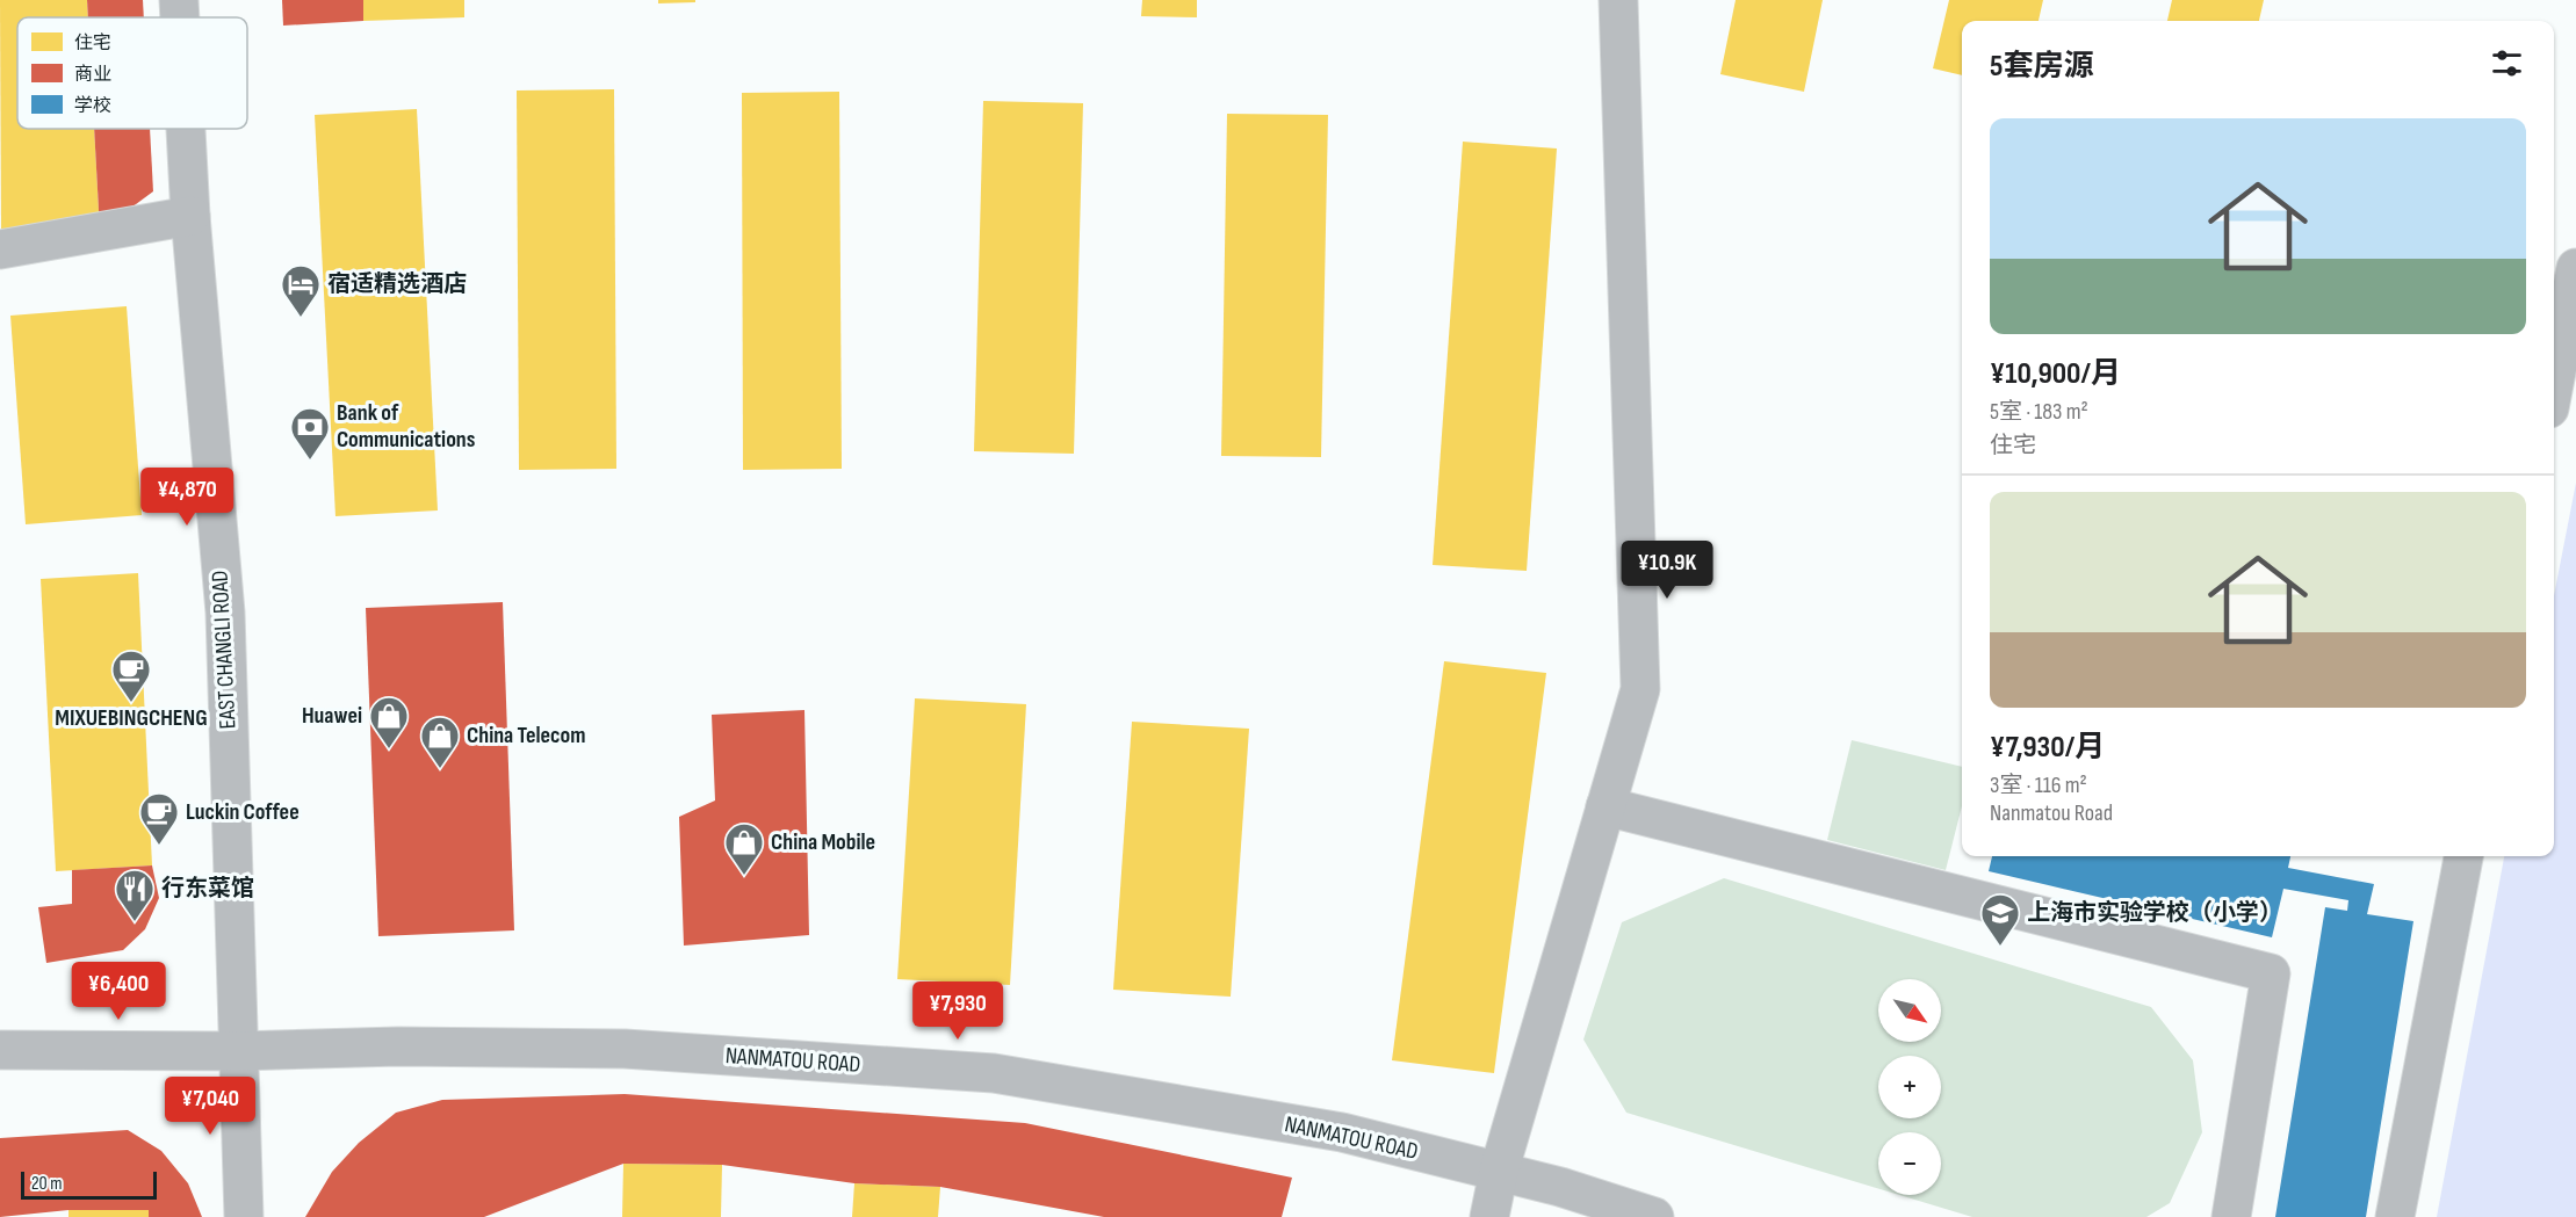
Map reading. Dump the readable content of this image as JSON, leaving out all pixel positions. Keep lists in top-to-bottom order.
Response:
{
  "streets": {
    "street": ["EAST CHANGLI ROAD", "NANMATOU ROAD"]
  },
  "crossings": [
    ["EAST CHANGLI ROAD", "NANMATOU ROAD"]
  ],
  "places": {
    "hotel": ["宿适精选酒店"],
    "bank": ["Bank of Communications"],
    "cafe": ["MIXUEBINGCHENG", "Luckin Coffee"],
    "shop": ["Huawei", "China Telecom", "China Mobile"],
    "restaurant": ["行东菜馆"],
    "school or university": ["上海市实验学校（小学）"]
  },
  "legend": ["住宅", "商业", "学校"],
  "scale_bar": "20 m",
  "north": "bottom right",
  "page": {
    "heading": "5套房源",
    "list": [
      {
        "name": "¥10,900/月",
        "note": "5室 · 183 m² · 住宅"
      },
      {
        "name": "¥7,930/月",
        "note": "3室 · 116 m² · Nanmatou Road"
      }
    ],
    "price": [
      "¥4,870",
      "¥10.9K",
      "¥6,400",
      "¥7,930",
      "¥7,040"
    ],
    "map_buttons": ["+", "−"],
    "scale": "20 m"
  }
}
